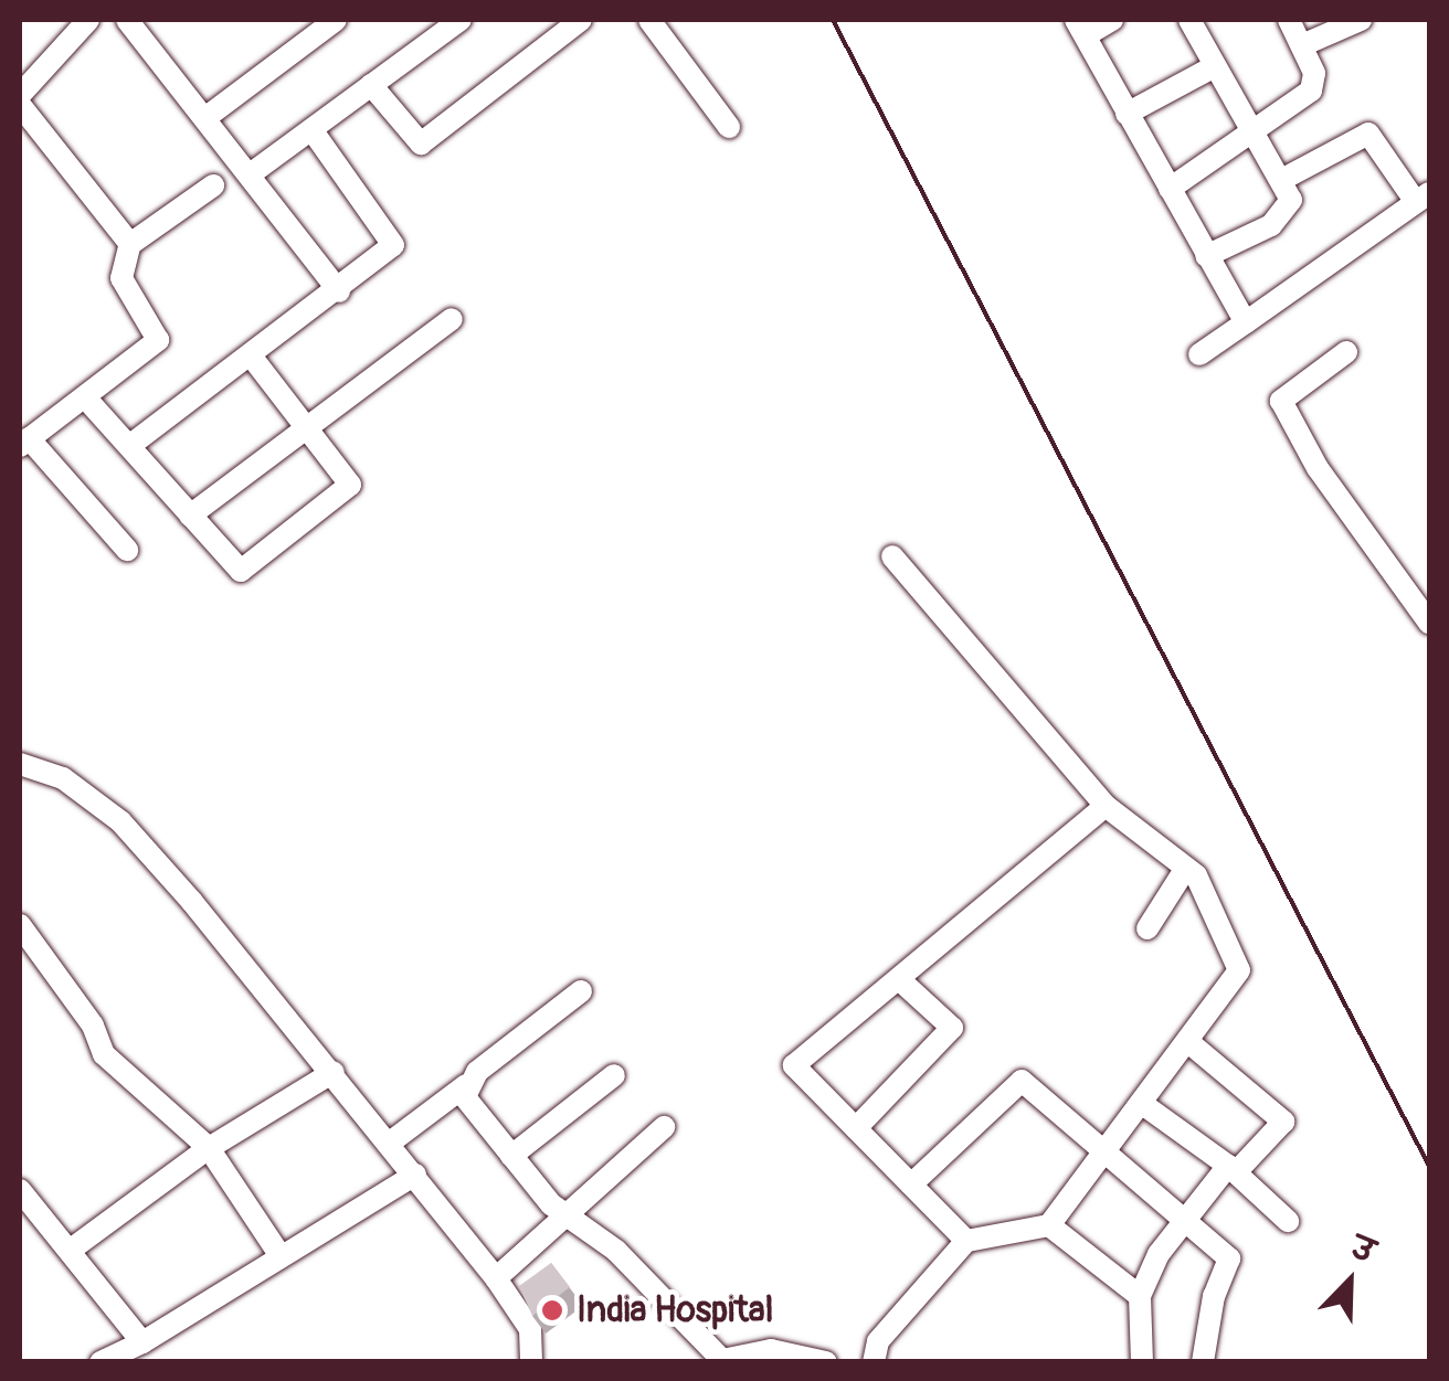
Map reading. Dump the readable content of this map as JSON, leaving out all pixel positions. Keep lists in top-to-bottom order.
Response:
{
  "places": ["India Hospital"],
  "north": "top right"
}
